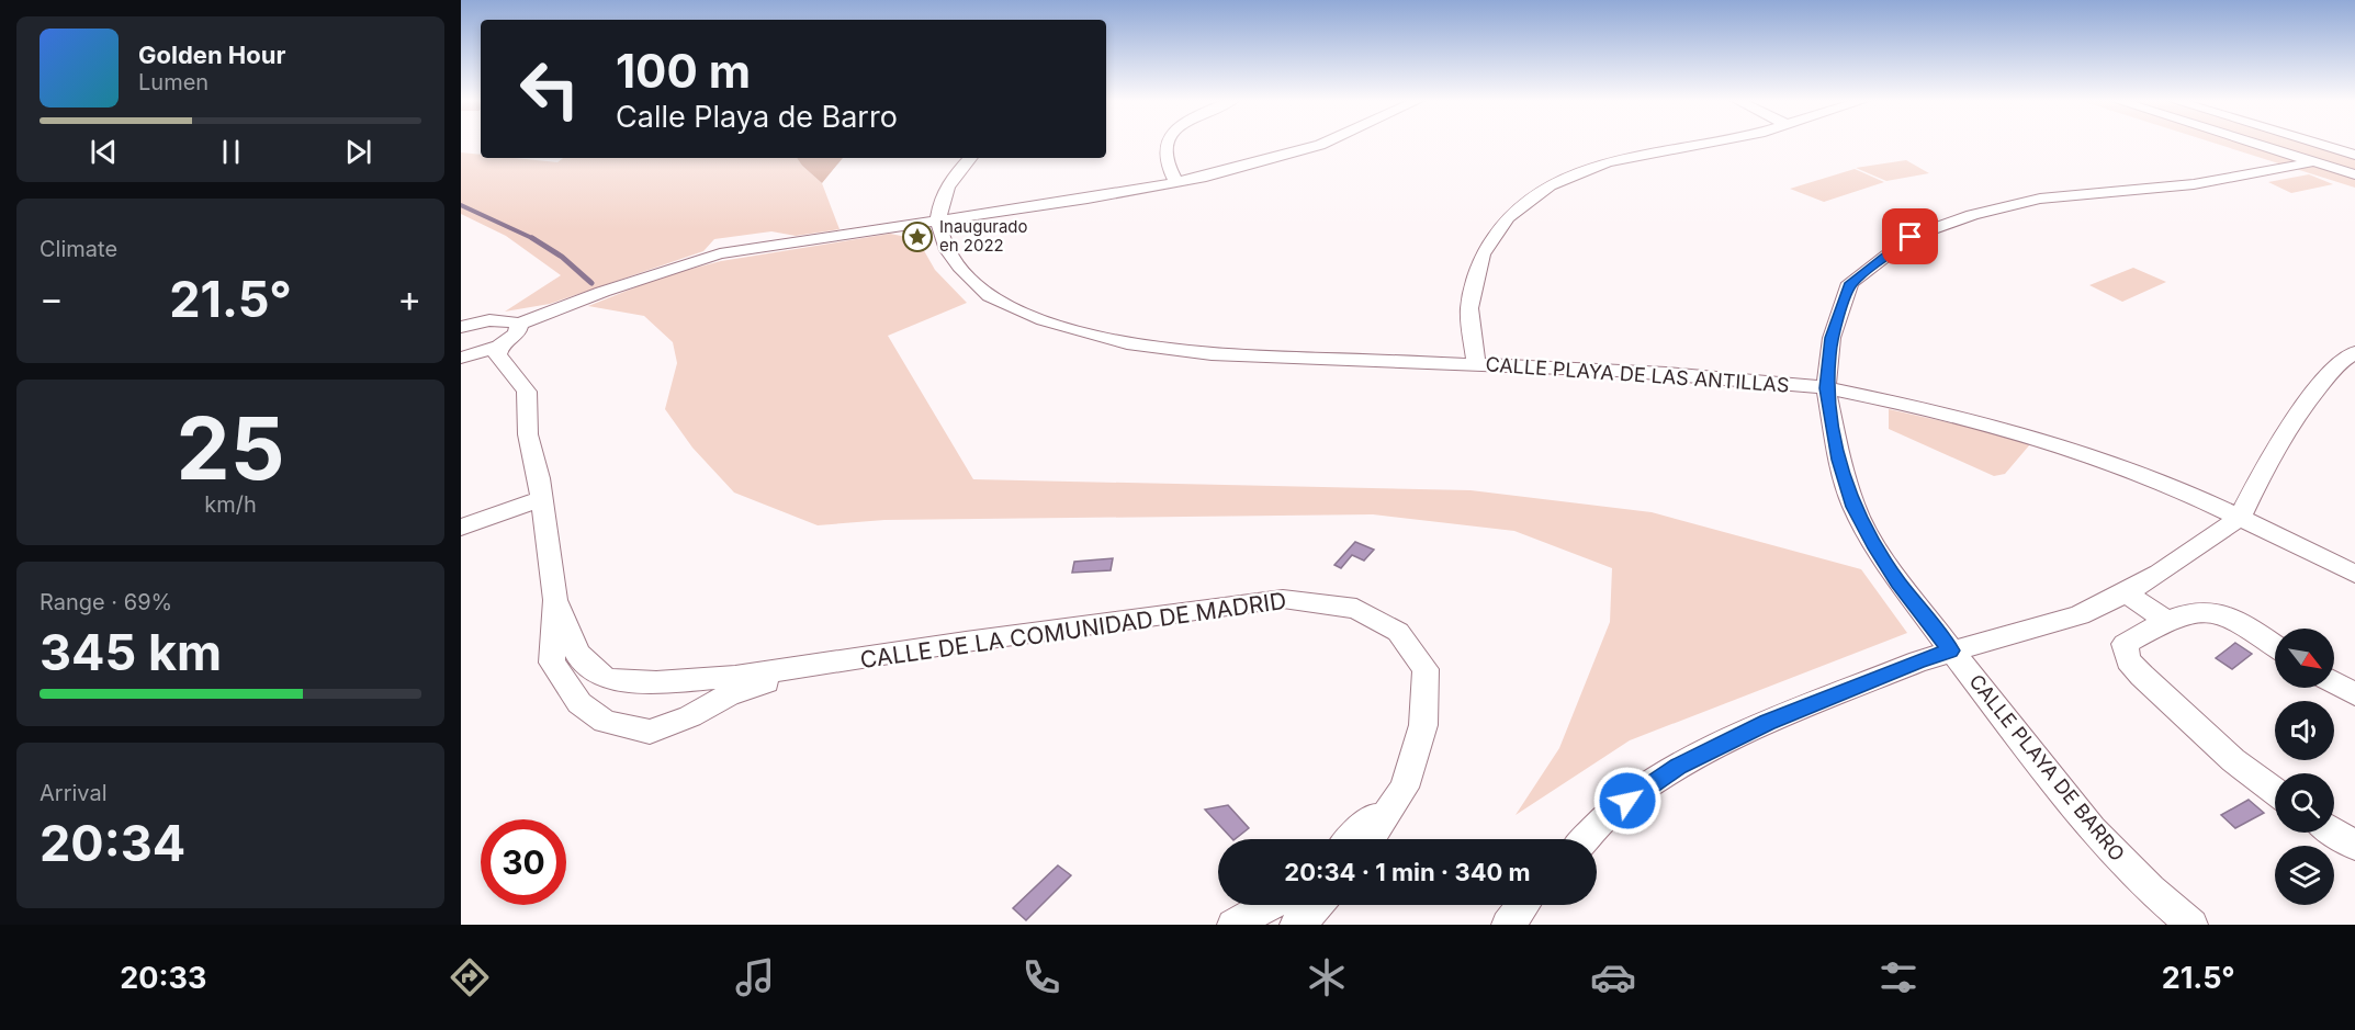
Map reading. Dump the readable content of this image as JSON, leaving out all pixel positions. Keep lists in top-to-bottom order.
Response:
{
  "streets": {
    "street": ["CALLE PLAYA DE LAS ANTILLAS", "CALLE DE LA COMUNIDAD DE MADRID", "CALLE PLAYA DE BARRO"]
  },
  "crossings": [
    ["CALLE PLAYA DE LAS ANTILLAS", "CALLE PLAYA DE BARRO"]
  ],
  "places": {
    "place": ["Inaugurado en 2022"]
  },
  "north": "bottom right",
  "page": {
    "turn": ["100 m", "Calle Playa de Barro"],
    "song": ["Golden Hour", "Lumen"],
    "tile": [
      "Climate",
      ["25", "km/h"],
      ["Range · 69%", "345 km"],
      ["Arrival", "20:34"]
    ],
    "heat": ["−", "21.5°", "+"],
    "limit": "30",
    "trip": "20:34 · 1 min · 340 m",
    "tabs": ["20:33", "21.5°"]
  }
}
